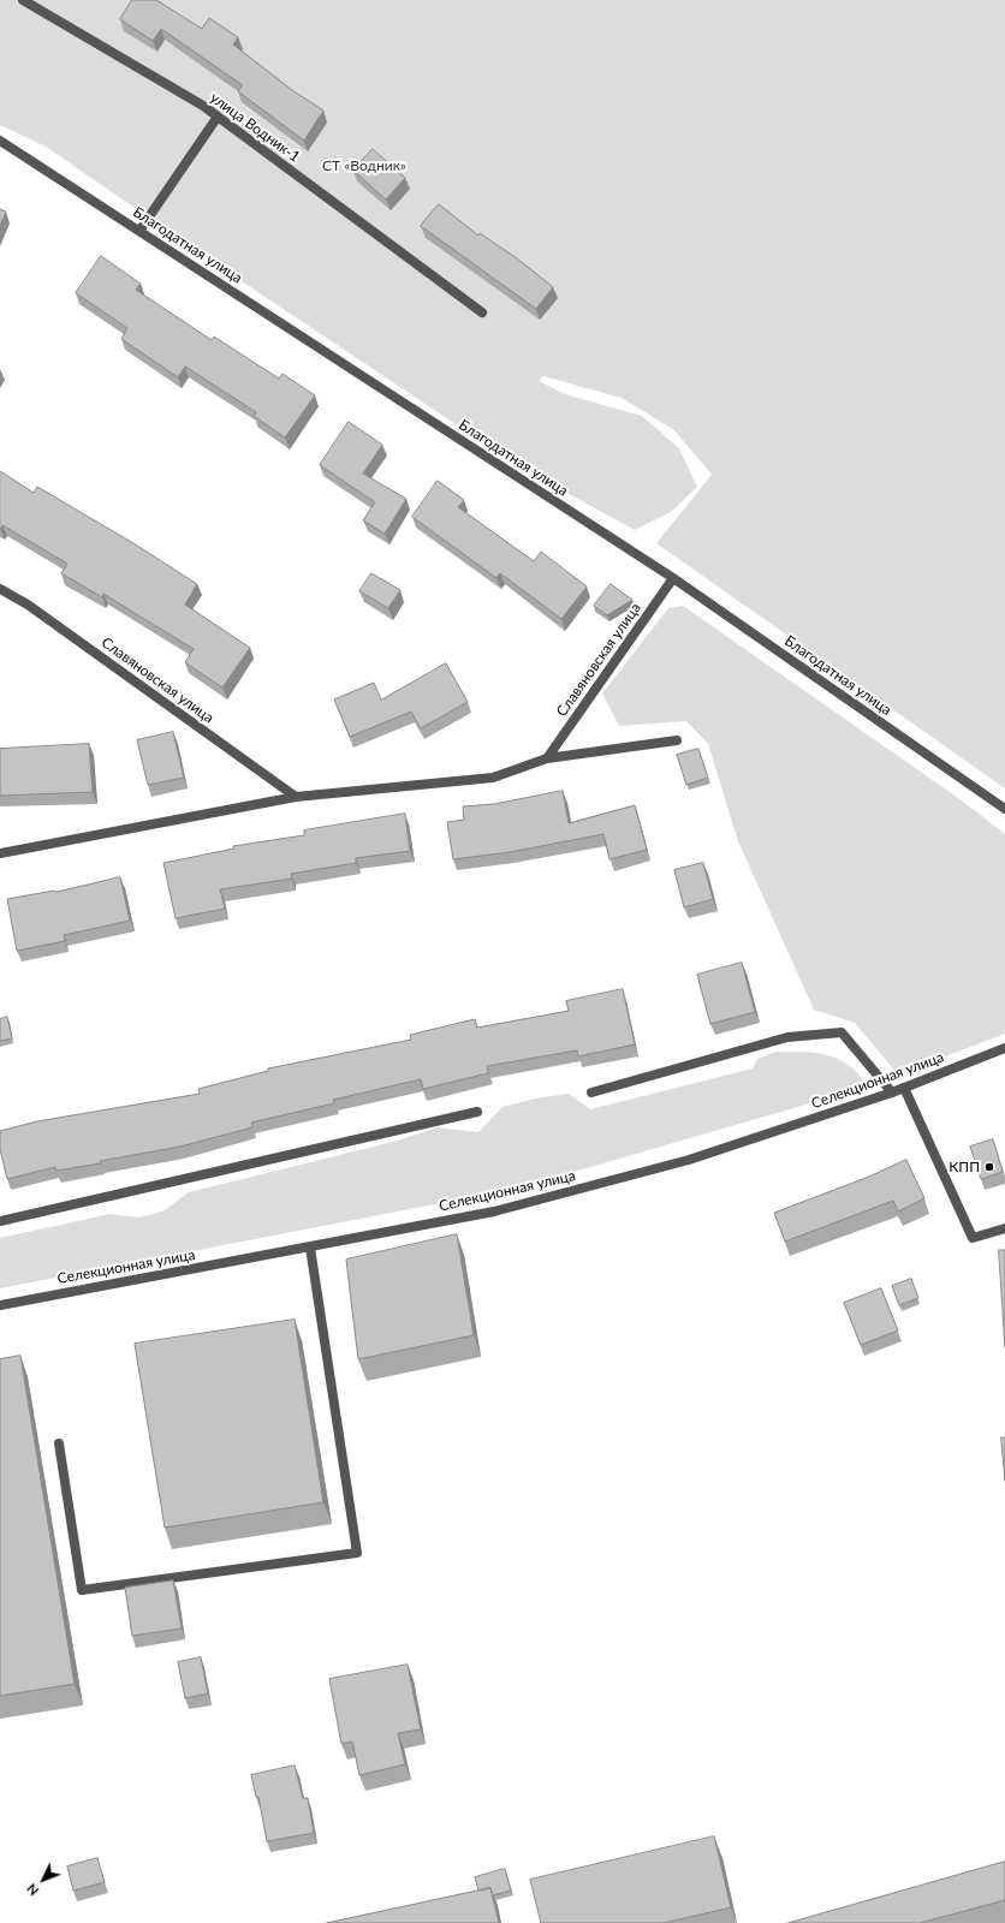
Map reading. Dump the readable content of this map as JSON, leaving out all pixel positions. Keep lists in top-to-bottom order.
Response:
{
  "streets": {
    "street": [
      "улица Водник-1",
      "Благодатная улица",
      "Славяновская улица",
      "Селекционная улица"
    ]
  },
  "crossings": [
    ["Благодатная улица", "Славяновская улица"]
  ],
  "parks": ["СТ «Водник»"],
  "places": ["КПП"],
  "north": "bottom left"
}
